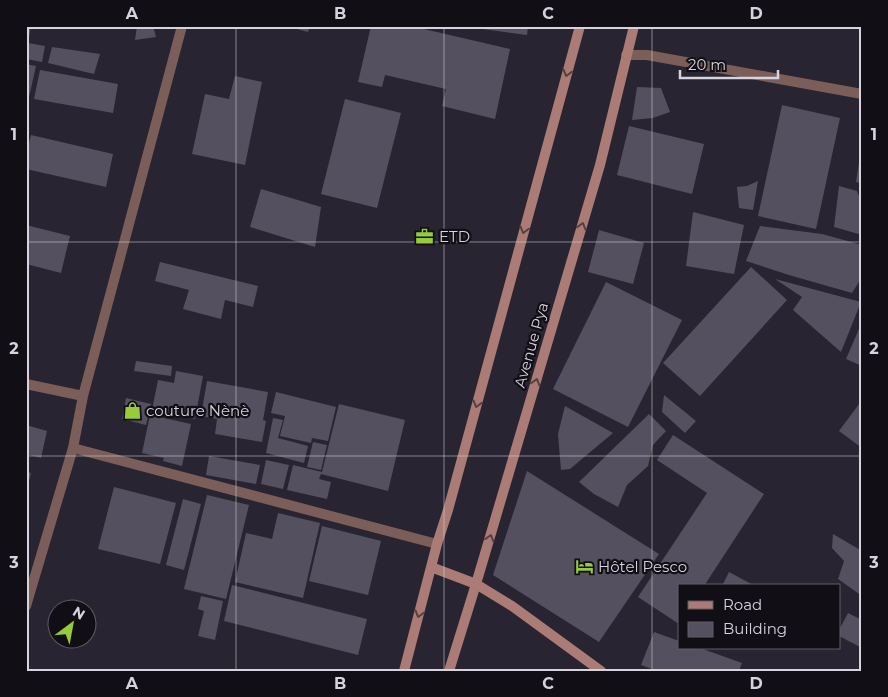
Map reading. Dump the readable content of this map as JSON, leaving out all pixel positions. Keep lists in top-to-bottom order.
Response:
{
  "streets": {
    "main road": ["Avenue Pya"]
  },
  "places": {
    "office": ["ETD"],
    "shop": ["couture Nènè"],
    "hotel": ["Hôtel Pesco"]
  },
  "legend": ["Road", "Building"],
  "scale_bar": "20 m",
  "north": "top right",
  "grid": {
    "columns": [
      "A",
      "B",
      "C",
      "D"
    ],
    "rows": ["1", "2", "3"]
  }
}
